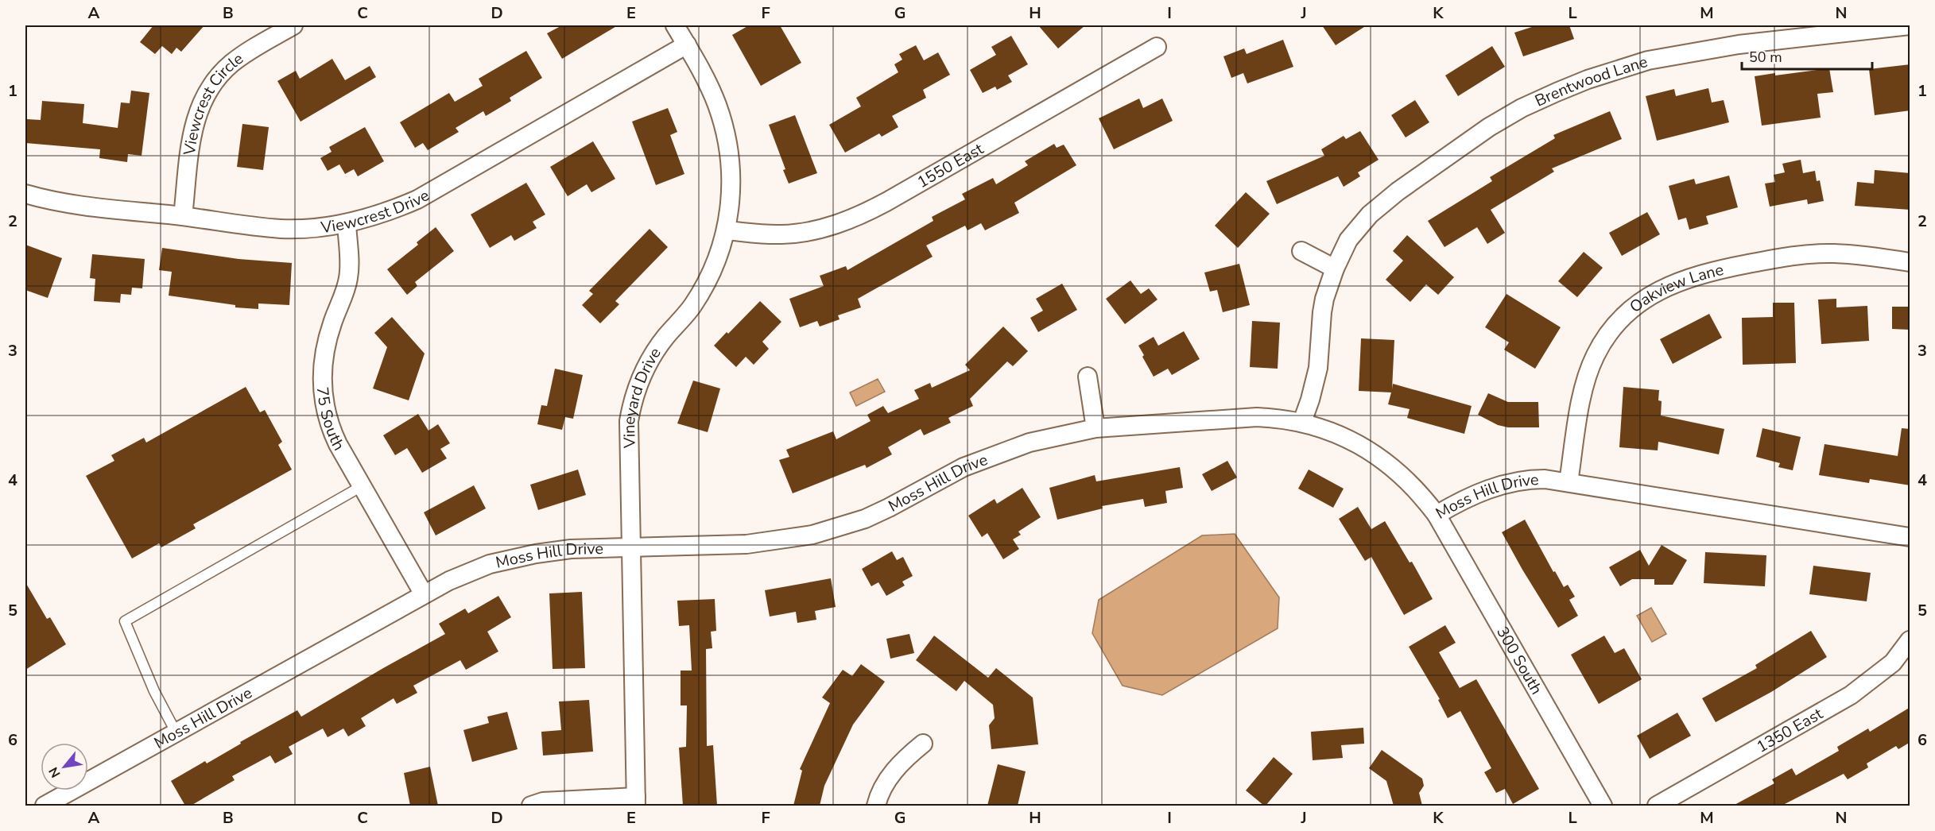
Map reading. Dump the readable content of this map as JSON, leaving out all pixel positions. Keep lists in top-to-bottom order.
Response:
{
  "streets": {
    "street": [
      "Brentwood Lane",
      "Viewcrest Circle",
      "1550 East",
      "Viewcrest Drive",
      "Oakview Lane",
      "Vineyard Drive",
      "75 South",
      "Moss Hill Drive",
      "300 South",
      "1350 East"
    ]
  },
  "crossings": [
    ["Brentwood Lane", "Moss Hill Drive"],
    ["Viewcrest Circle", "Viewcrest Drive"],
    ["1550 East", "Vineyard Drive"],
    ["Viewcrest Drive", "Vineyard Drive"],
    ["Viewcrest Drive", "75 South"],
    ["Oakview Lane", "Moss Hill Drive"],
    ["Vineyard Drive", "Moss Hill Drive"],
    ["75 South", "Moss Hill Drive"],
    ["Moss Hill Drive", "300 South"]
  ],
  "scale_bar": "50 m",
  "north": "bottom left",
  "grid": {
    "columns": [
      "A",
      "B",
      "C",
      "D",
      "E",
      "F",
      "G",
      "H",
      "I",
      "J",
      "K",
      "L",
      "M",
      "N"
    ],
    "rows": [
      "1",
      "2",
      "3",
      "4",
      "5",
      "6"
    ]
  }
}
